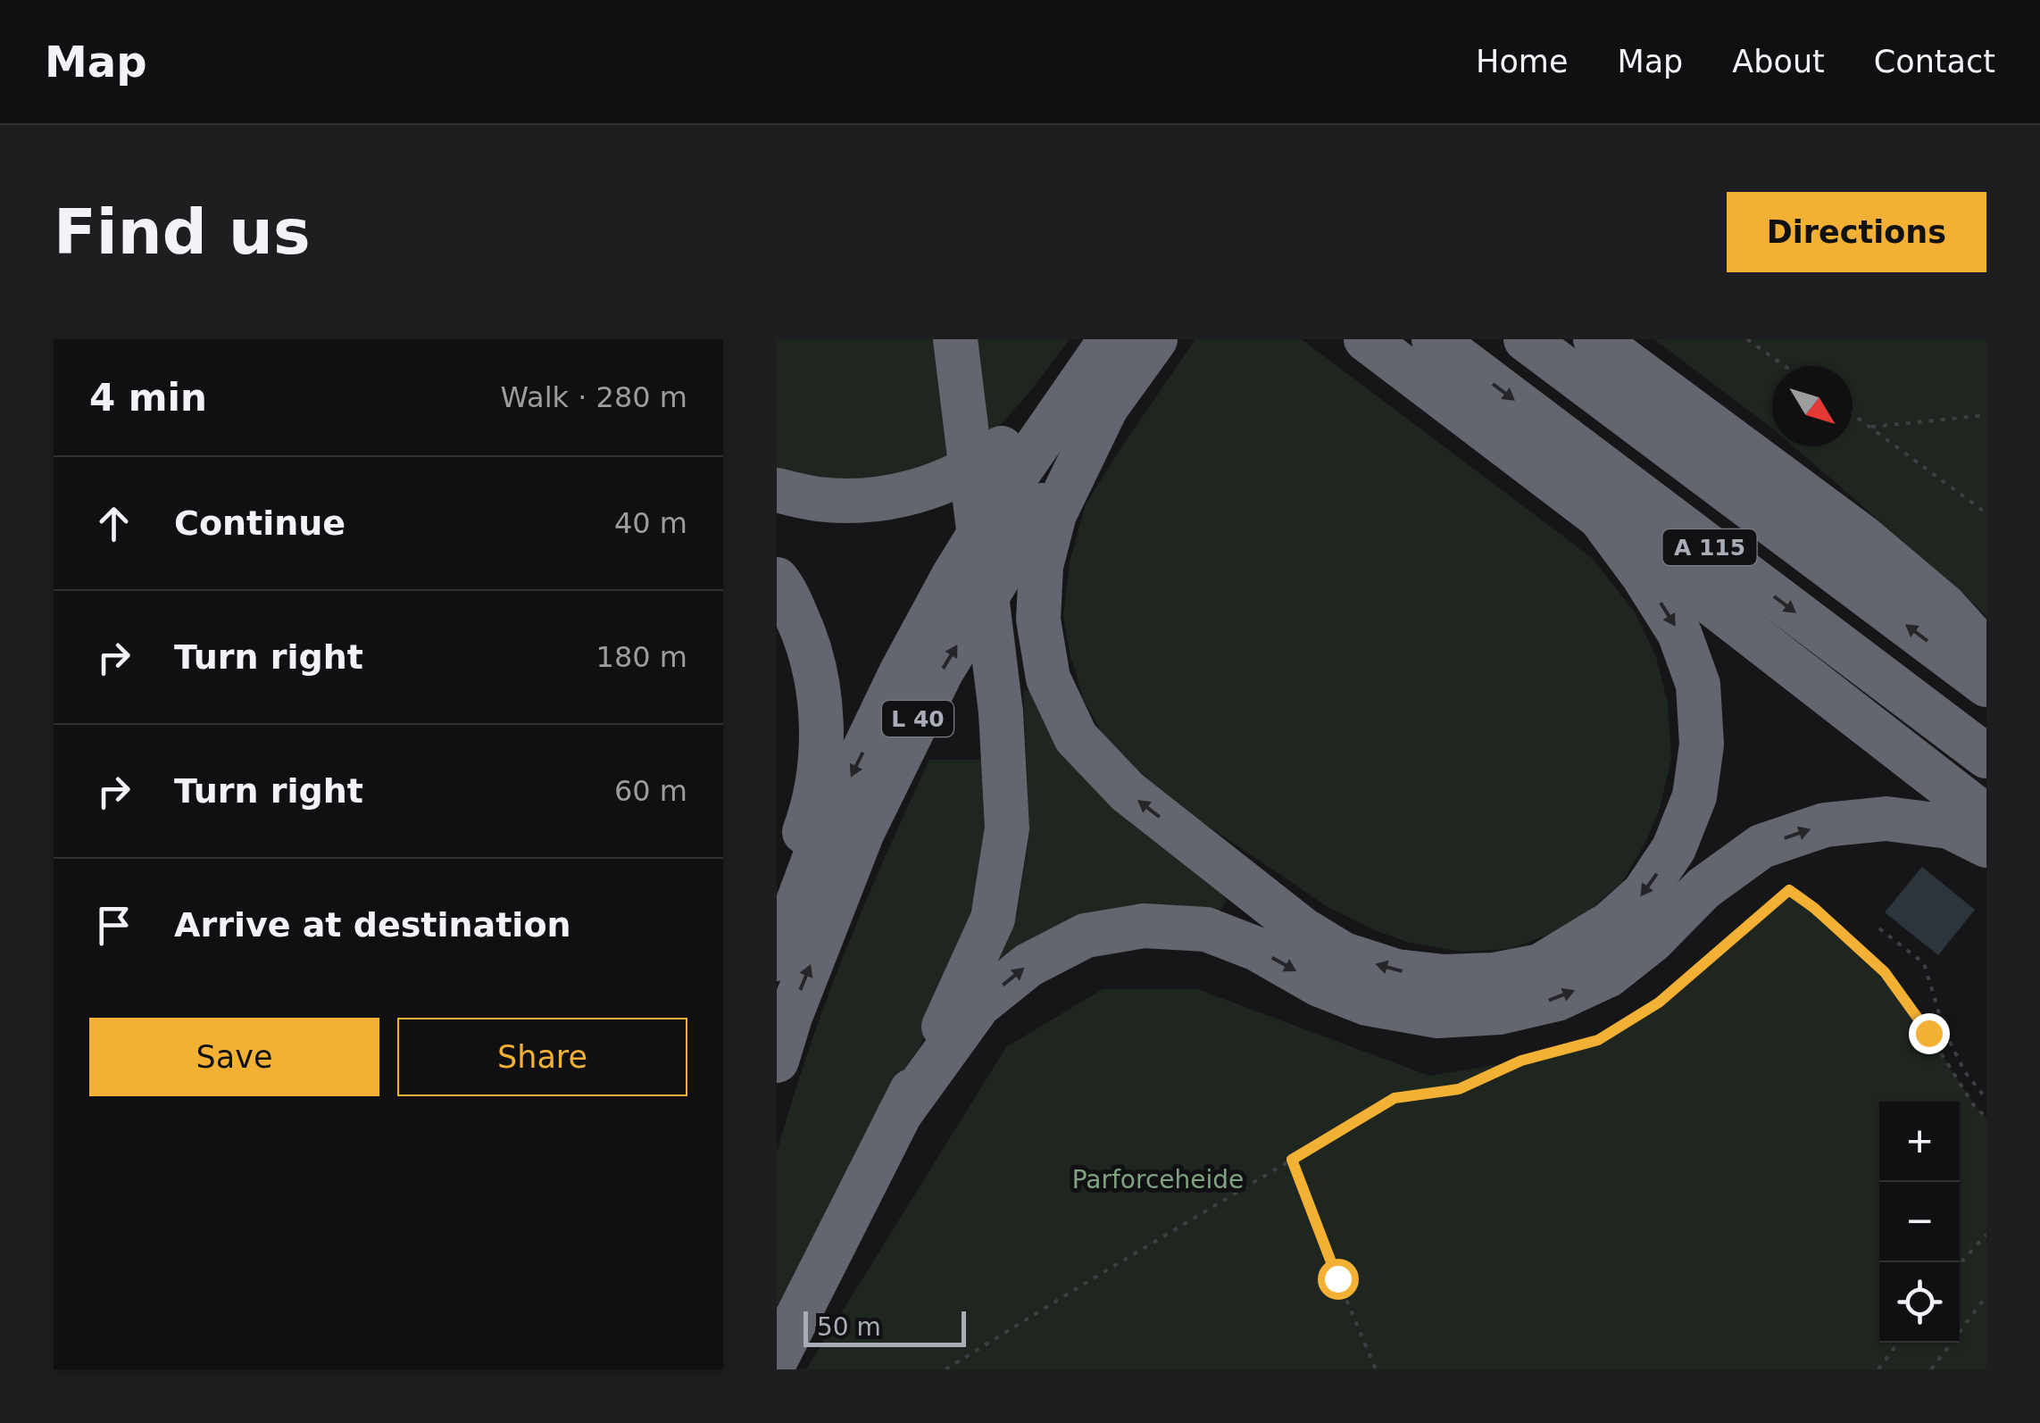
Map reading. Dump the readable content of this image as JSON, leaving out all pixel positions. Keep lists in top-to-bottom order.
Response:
{
  "streets": {
    "highway": ["A 115", "L 40"]
  },
  "parks": ["Parforceheide"],
  "scale_bar": "50 m",
  "north": "bottom right",
  "page": {
    "header": "Map",
    "nav": [
      "Home",
      "Map",
      "About",
      "Contact"
    ],
    "buttons": [
      "Directions",
      ["Save", "Share"]
    ],
    "title": "Find us",
    "heading": ["4 min", "Walk · 280 m"],
    "list": [
      ["Continue", "40 m"],
      ["Turn right", "180 m"],
      ["Turn right", "60 m"],
      "Arrive at destination"
    ],
    "map_buttons": ["+", "−"],
    "scale": "50 m"
  }
}
